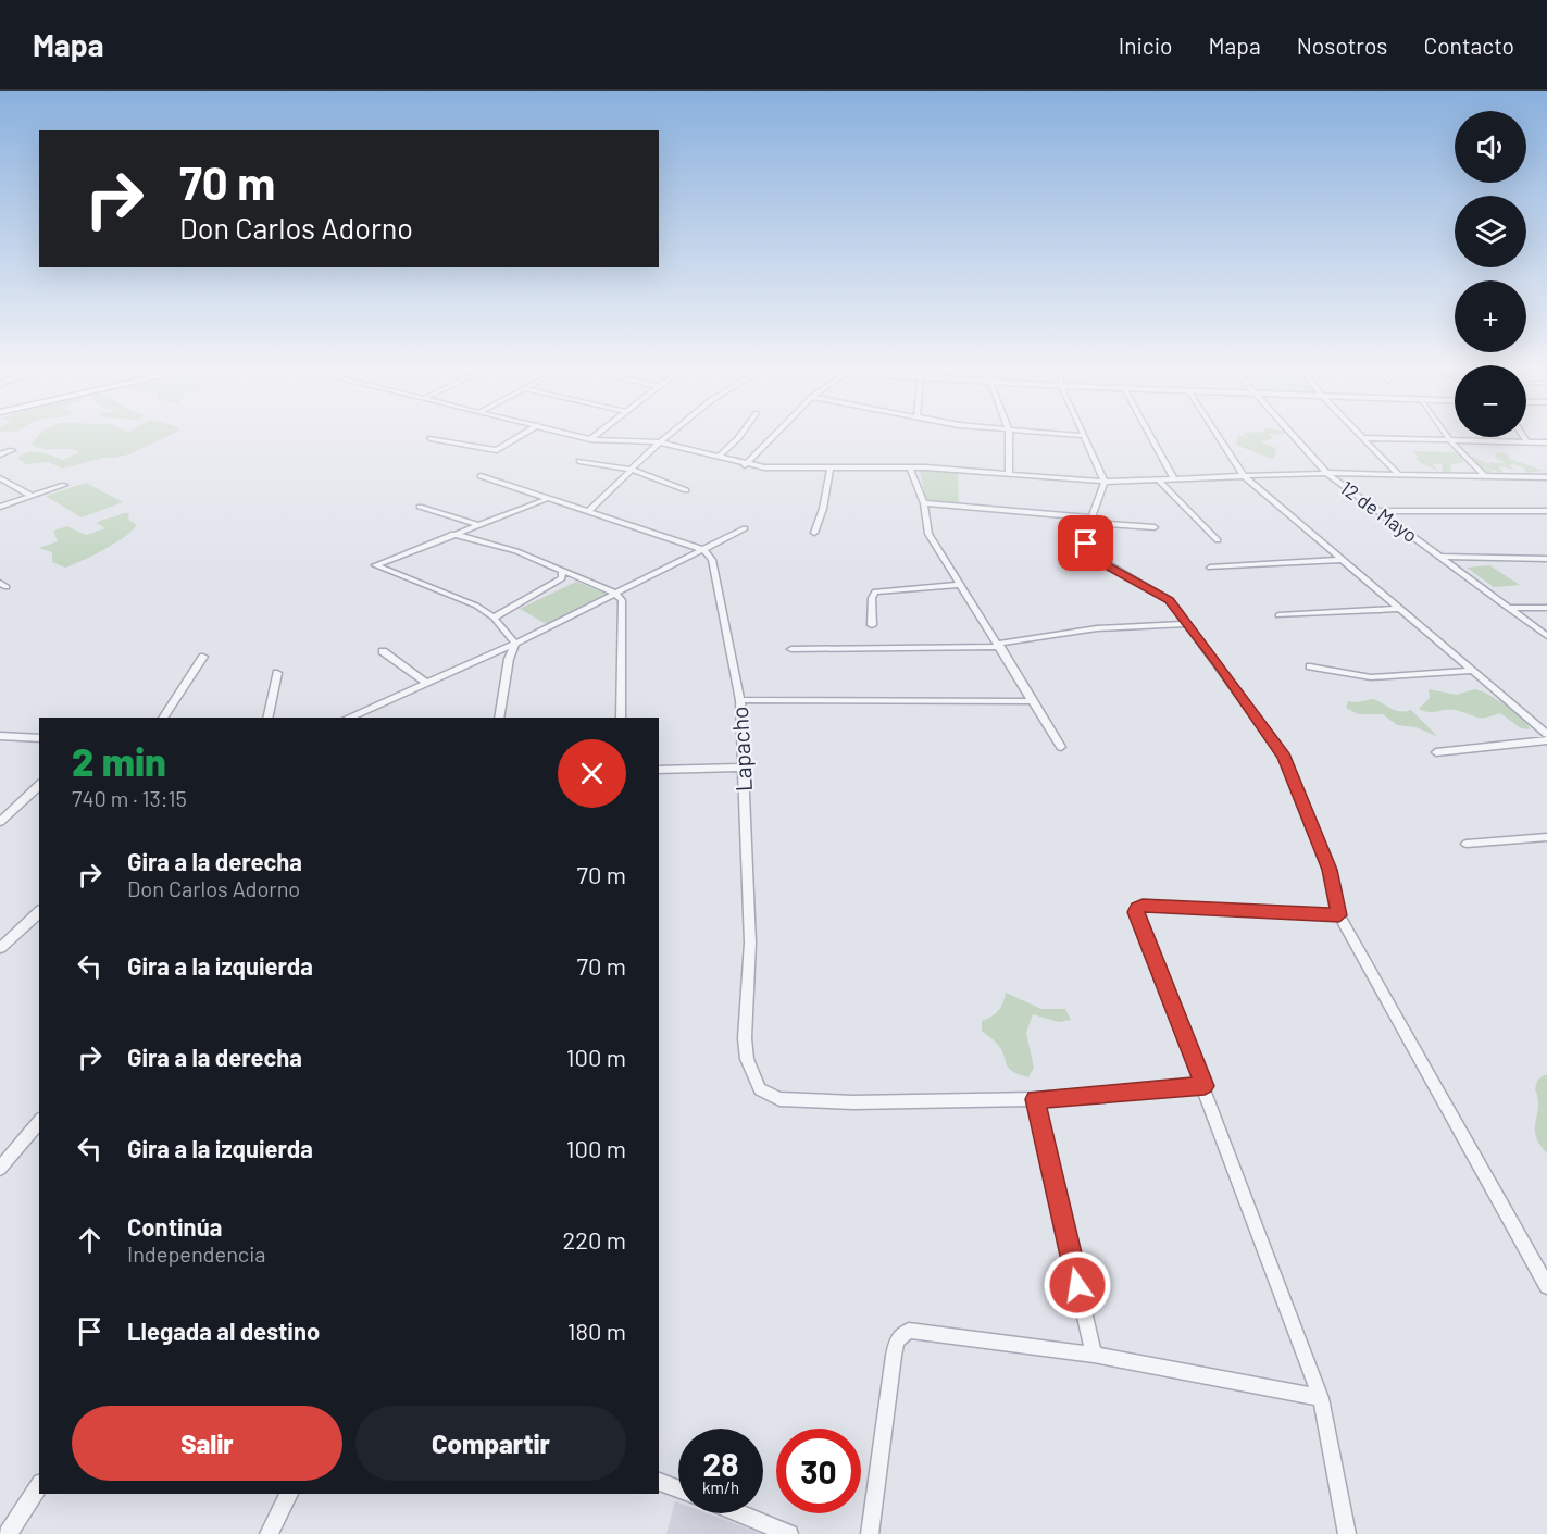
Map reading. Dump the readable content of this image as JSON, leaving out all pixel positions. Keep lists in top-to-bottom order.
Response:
{
  "streets": {
    "street": ["12 de Mayo", "Lapacho"]
  },
  "page": {
    "header": "Mapa",
    "nav": [
      "Inicio",
      "Mapa",
      "Nosotros",
      "Contacto"
    ],
    "map_buttons": ["+", "−"],
    "turn": ["70 m", "Don Carlos Adorno"],
    "heading": ["2 min", "740 m · 13:15"],
    "list": [
      {
        "name": "Gira a la derecha",
        "note": "Don Carlos Adorno",
        "value": "70 m"
      },
      {
        "name": "Gira a la izquierda",
        "value": "70 m"
      },
      {
        "name": "Gira a la derecha",
        "value": "100 m"
      },
      {
        "name": "Gira a la izquierda",
        "value": "100 m"
      },
      {
        "name": "Continúa",
        "note": "Independencia",
        "value": "220 m"
      },
      {
        "name": "Llegada al destino",
        "value": "180 m"
      }
    ],
    "buttons": ["Salir", "Compartir"],
    "speed": "28 km/h",
    "limit": "30"
  }
}
